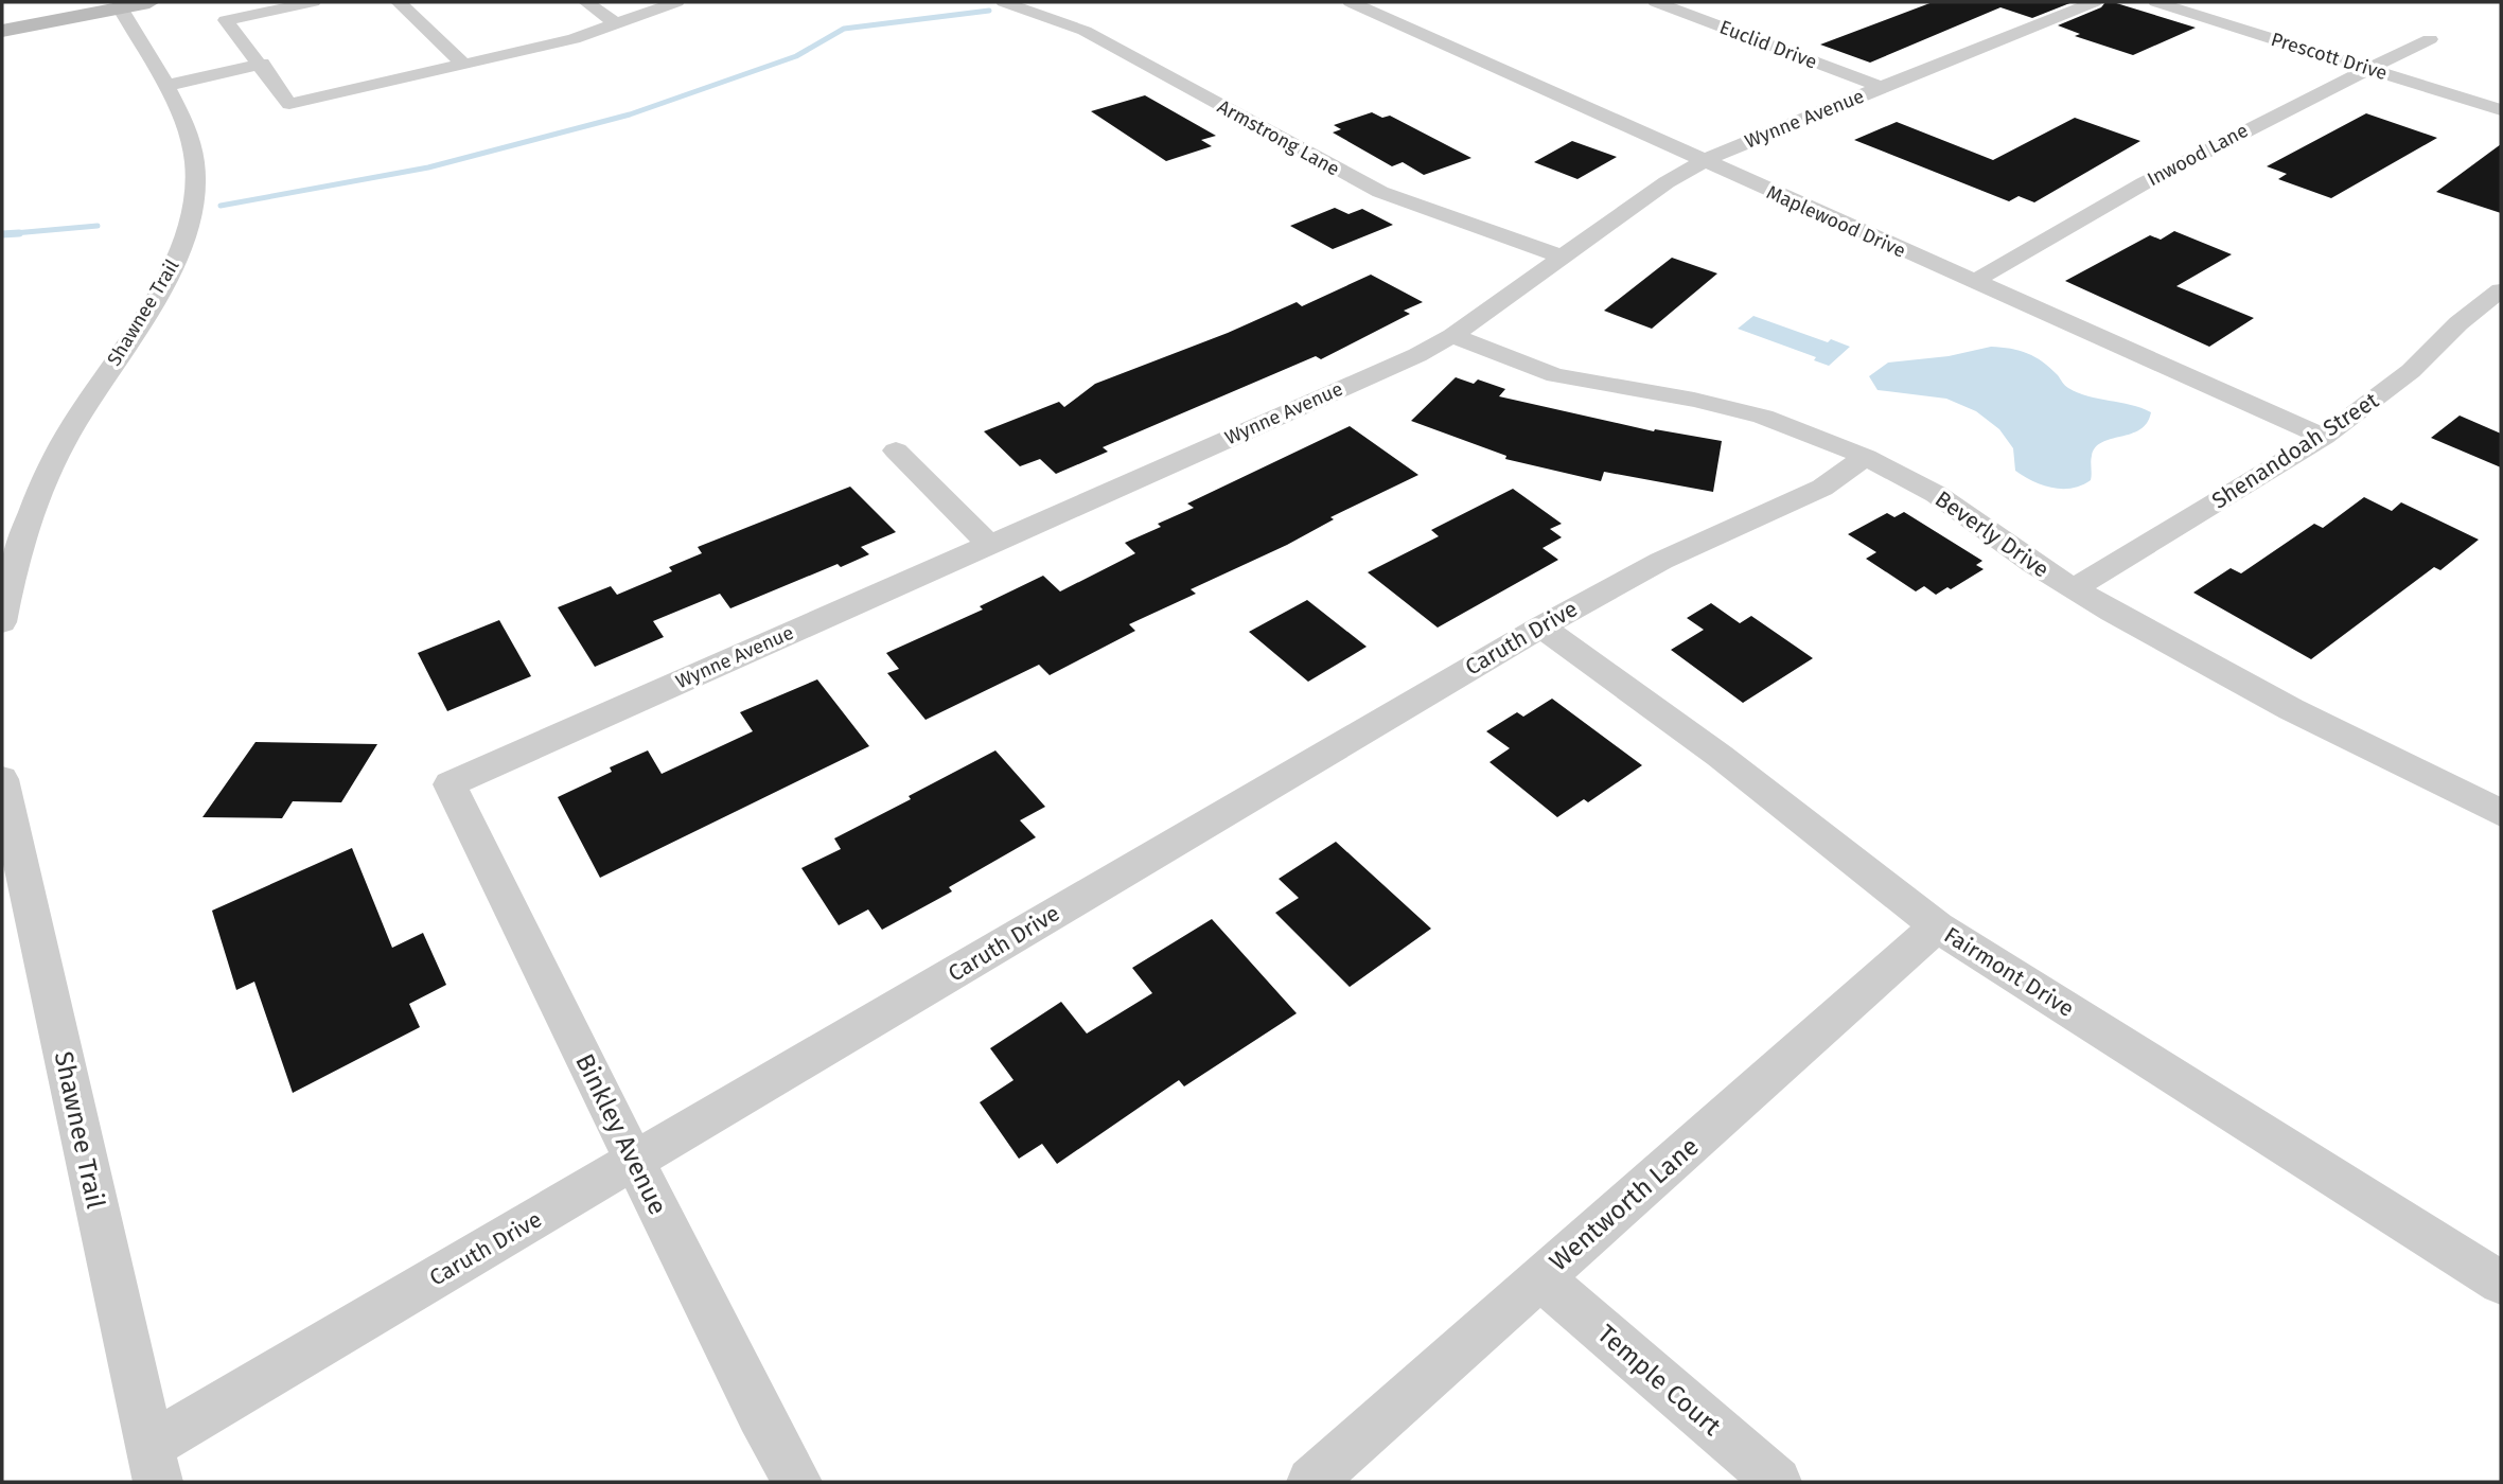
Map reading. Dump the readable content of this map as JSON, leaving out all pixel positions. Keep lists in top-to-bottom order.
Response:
{
  "streets": {
    "street": [
      "Euclid Drive",
      "Prescott Drive",
      "Wynne Avenue",
      "Armstrong Lane",
      "Inwood Lane",
      "Maplewood Drive",
      "Shawnee Trail",
      "Shenandoah Street",
      "Beverly Drive",
      "Caruth Drive",
      "Fairmont Drive",
      "Binkley Avenue",
      "Wentworth Lane",
      "Temple Court"
    ]
  },
  "crossings": [
    ["Euclid Drive", "Wynne Avenue"],
    ["Prescott Drive", "Inwood Lane"],
    ["Wynne Avenue", "Armstrong Lane"],
    ["Wynne Avenue", "Maplewood Drive"],
    ["Wynne Avenue", "Beverly Drive"],
    ["Wynne Avenue", "Binkley Avenue"],
    ["Inwood Lane", "Maplewood Drive"],
    ["Maplewood Drive", "Shenandoah Street"],
    ["Shawnee Trail", "Caruth Drive"],
    ["Shenandoah Street", "Beverly Drive"],
    ["Beverly Drive", "Caruth Drive"],
    ["Caruth Drive", "Fairmont Drive"],
    ["Caruth Drive", "Binkley Avenue"],
    ["Fairmont Drive", "Wentworth Lane"],
    ["Wentworth Lane", "Temple Court"]
  ]
}
